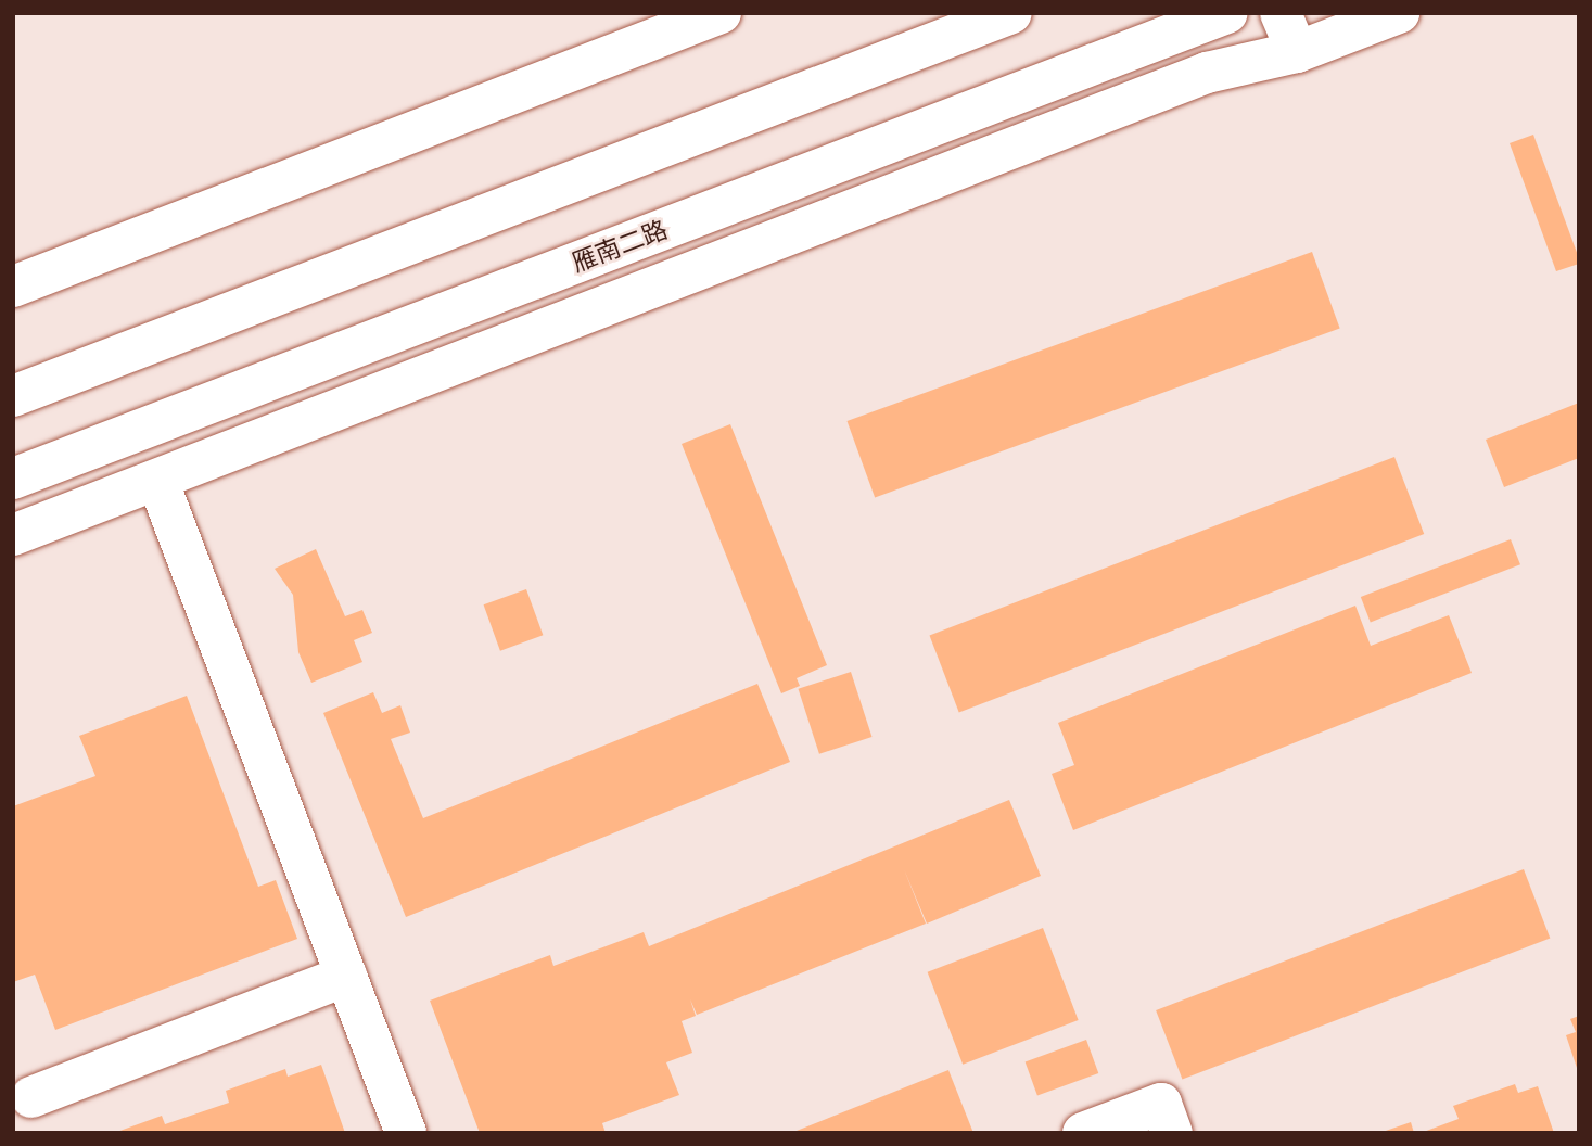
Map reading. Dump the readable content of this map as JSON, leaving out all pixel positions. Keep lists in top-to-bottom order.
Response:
{
  "streets": {
    "main road": ["雁南二路"]
  }
}
